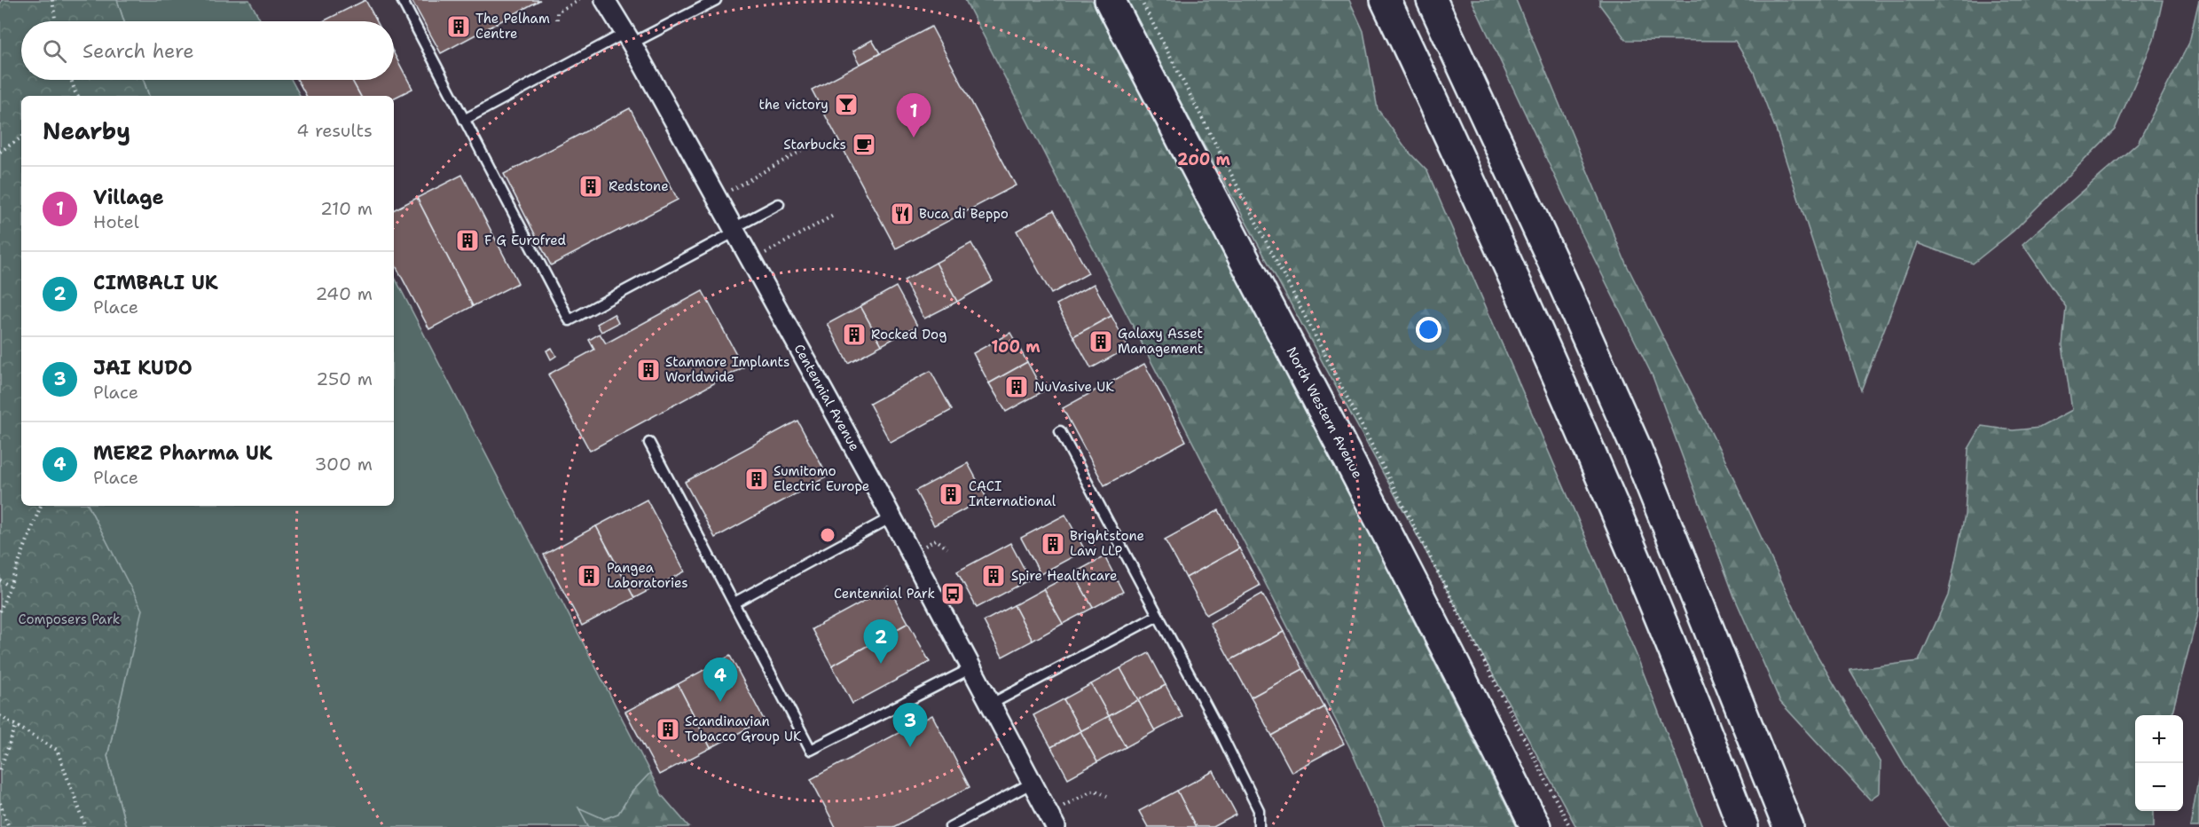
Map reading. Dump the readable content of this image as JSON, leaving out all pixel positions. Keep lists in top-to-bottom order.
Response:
{
  "streets": {
    "highway": ["North Western Avenue"],
    "street": ["Centennial Avenue"]
  },
  "parks": ["Composers Park"],
  "places": {
    "building": [
      "The Pelham Centre",
      "Redstone",
      "F G Eurofred",
      "Rocked Dog",
      "Galaxy Asset Management",
      "Stanmore Implants Worldwide",
      "NuVasive UK",
      "Sumitomo Electric Europe",
      "CACI International",
      "Brightstone Law LLP",
      "Pangea Laboratories",
      "Spire Healthcare",
      "Scandinavian Tobacco Group UK"
    ],
    "bar": ["the victory"],
    "cafe": ["Starbucks"],
    "restaurant": ["Buca di Beppo"],
    "bus stop": ["Centennial Park"]
  },
  "page": {
    "search": "Search here",
    "pins": [
      "1",
      "2",
      "4",
      "3"
    ],
    "heading": ["Nearby", "4 results"],
    "list": [
      {
        "mark": "1",
        "name": "Village",
        "note": "Hotel",
        "value": "210 m"
      },
      {
        "mark": "2",
        "name": "CIMBALI UK",
        "note": "Place",
        "value": "240 m"
      },
      {
        "mark": "3",
        "name": "JAI KUDO",
        "note": "Place",
        "value": "250 m"
      },
      {
        "mark": "4",
        "name": "MERZ Pharma UK",
        "note": "Place",
        "value": "300 m"
      }
    ],
    "map_buttons": ["+", "−"]
  },
  "rings": ["200 m", "100 m"]
}
